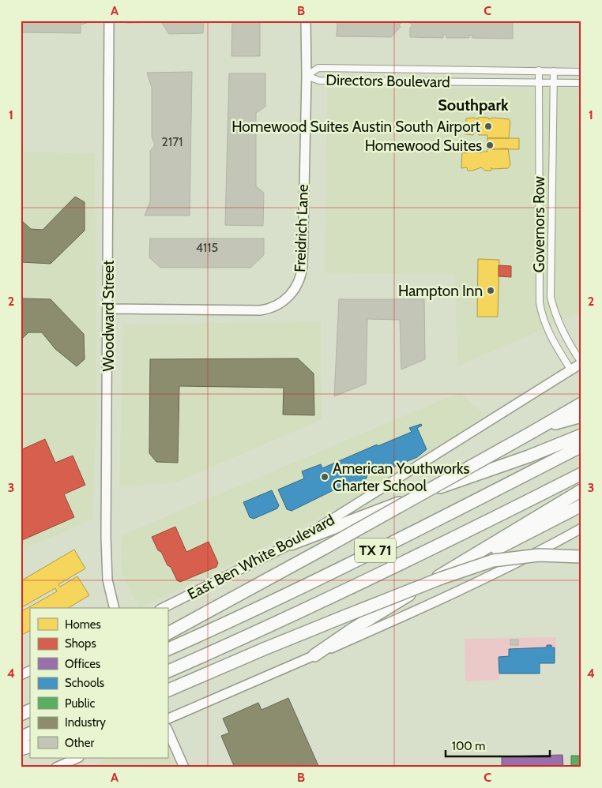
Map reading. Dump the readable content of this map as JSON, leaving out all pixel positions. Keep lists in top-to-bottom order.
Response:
{
  "streets": {
    "highway": ["TX 71"],
    "street": [
      "Directors Boulevard",
      "Governors Row",
      "Freidrich Lane",
      "Woodward Street",
      "East Ben White Boulevard"
    ]
  },
  "crossings": [
    ["Directors Boulevard", "Governors Row"],
    ["Directors Boulevard", "Freidrich Lane"],
    ["Governors Row", "East Ben White Boulevard"],
    ["Freidrich Lane", "Woodward Street"]
  ],
  "districts": ["Southpark"],
  "places": [
    "Homewood Suites Austin South Airport",
    "Homewood Suites",
    "Hampton Inn",
    "American Youthworks Charter School"
  ],
  "house_numbers": ["2171", "4115"],
  "legend": [
    "Homes",
    "Shops",
    "Offices",
    "Schools",
    "Public",
    "Industry",
    "Other"
  ],
  "scale_bar": "100 m",
  "grid": {
    "columns": ["A", "B", "C"],
    "rows": [
      "1",
      "2",
      "3",
      "4"
    ]
  }
}
